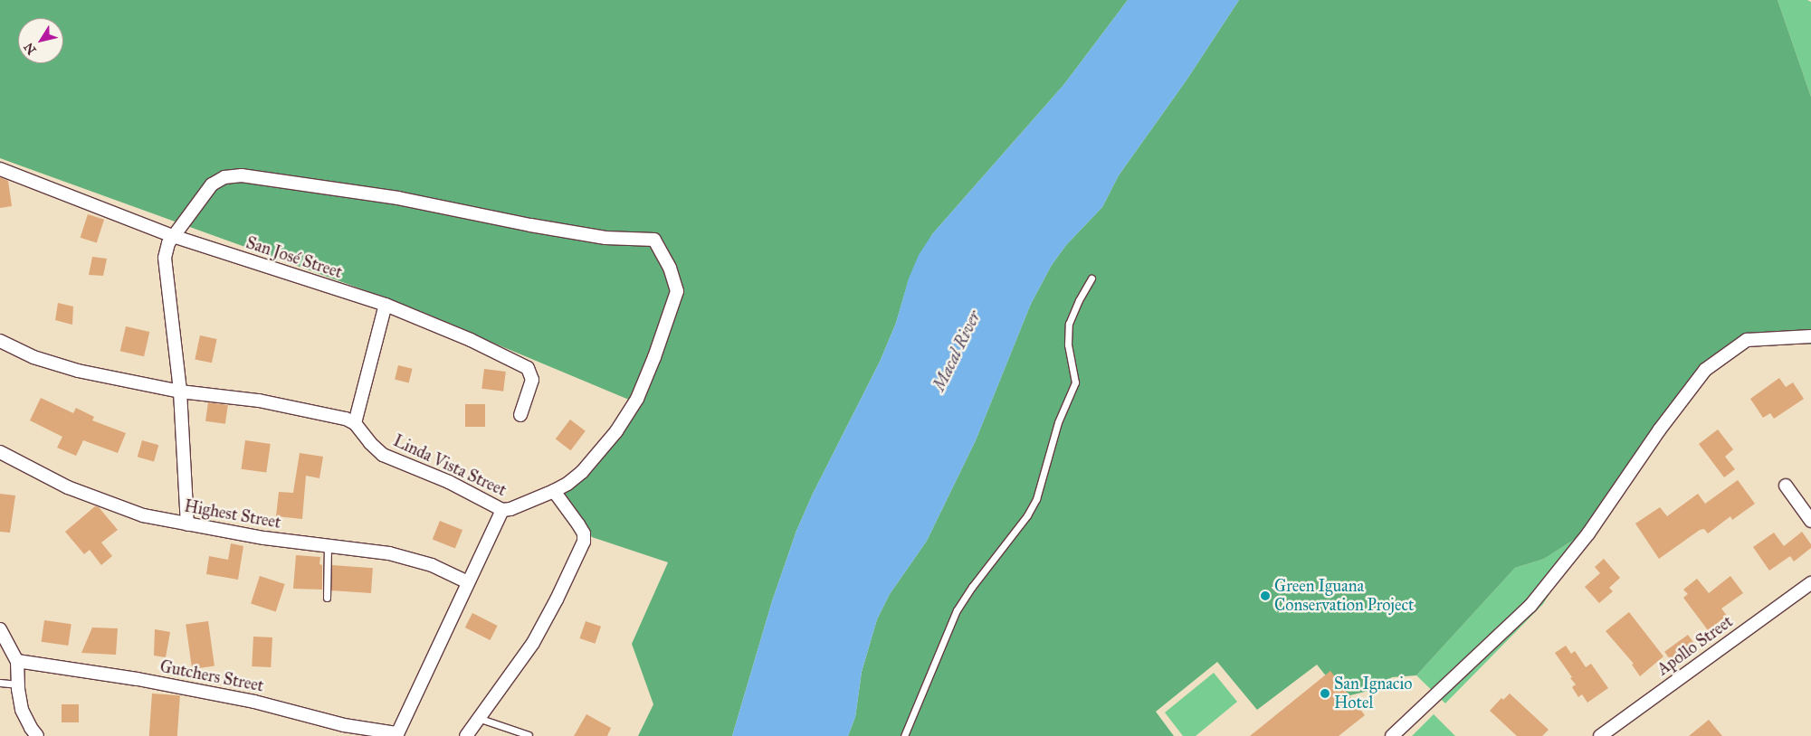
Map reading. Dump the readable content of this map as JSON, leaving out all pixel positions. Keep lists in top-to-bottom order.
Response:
{
  "streets": {
    "street": [
      "San José Street",
      "Linda Vista Street",
      "Highest Street",
      "Apollo Street",
      "Gutchers Street"
    ]
  },
  "crossings": [
    ["San José Street", "Linda Vista Street"]
  ],
  "water": ["Macal River"],
  "places": ["Green Iguana Conservation Project", "San Ignacio Hotel"],
  "north": "bottom left"
}
